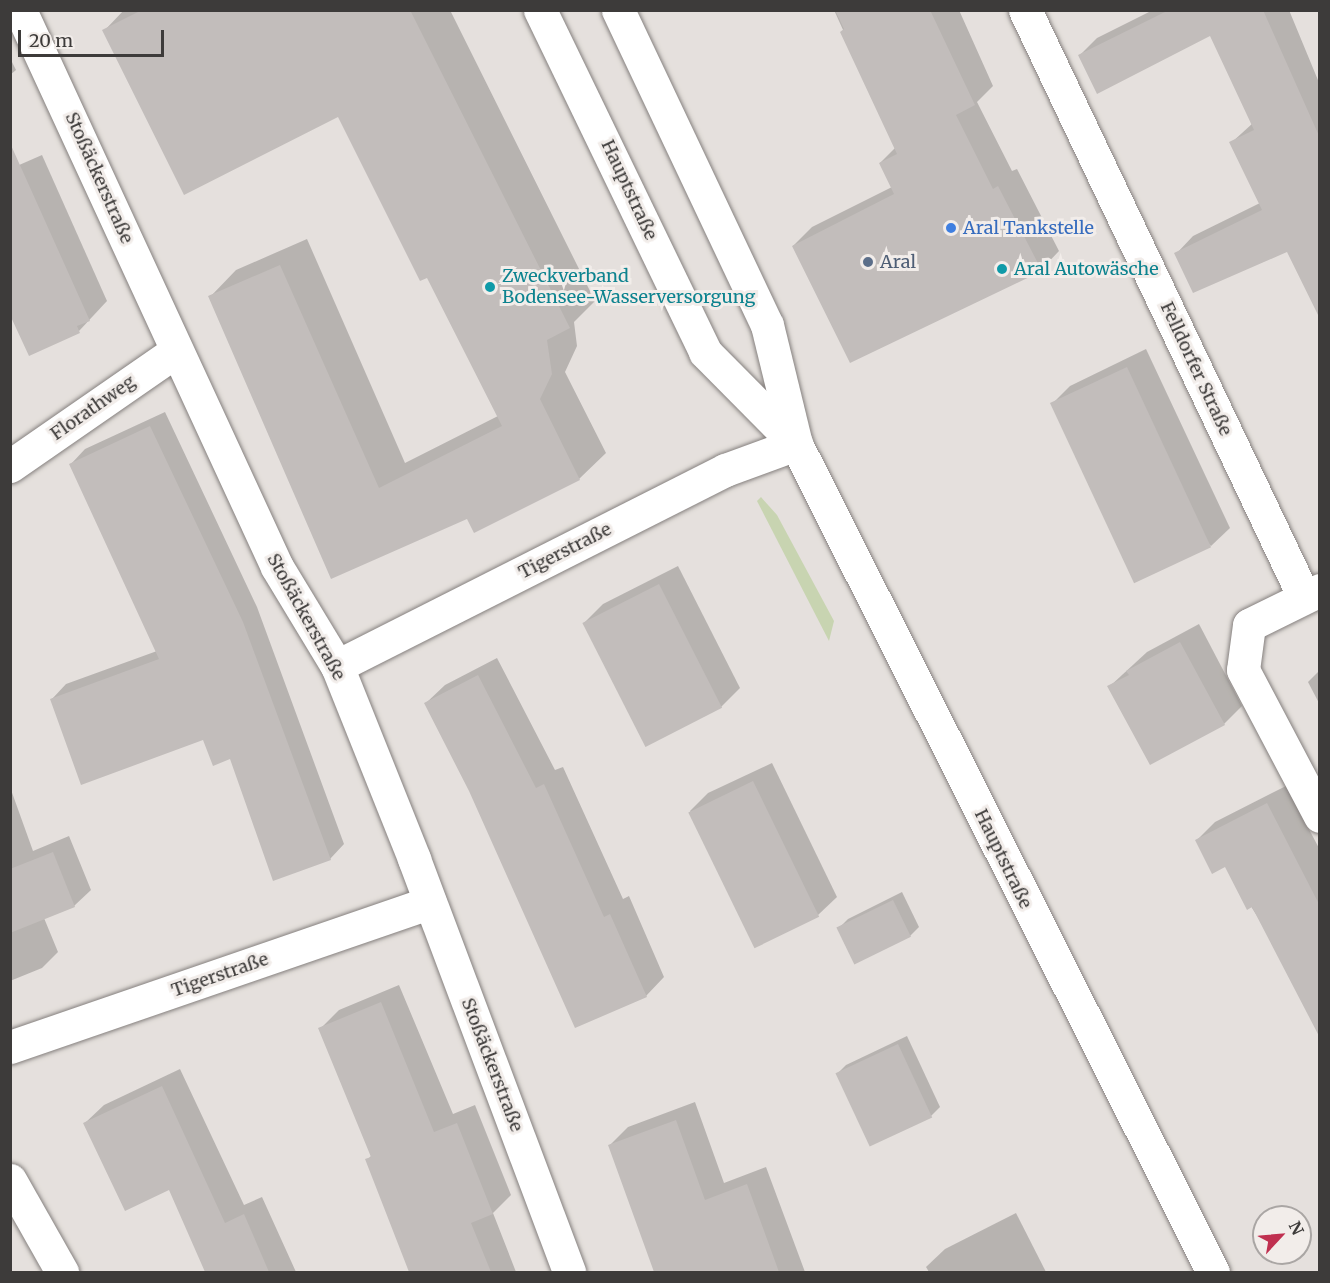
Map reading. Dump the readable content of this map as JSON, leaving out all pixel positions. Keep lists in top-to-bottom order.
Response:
{
  "streets": {
    "street": [
      "Stoßäckerstraße",
      "Hauptstraße",
      "Felldorfer Straße",
      "Florathweg",
      "Tigerstraße"
    ]
  },
  "crossings": [
    ["Stoßäckerstraße", "Florathweg"],
    ["Stoßäckerstraße", "Tigerstraße"],
    ["Hauptstraße", "Tigerstraße"]
  ],
  "places": [
    "Aral Tankstelle",
    "Aral",
    "Aral Autowäsche",
    "Zweckverband Bodensee-Wasserversorgung"
  ],
  "scale_bar": "20 m",
  "north": "top right"
}
